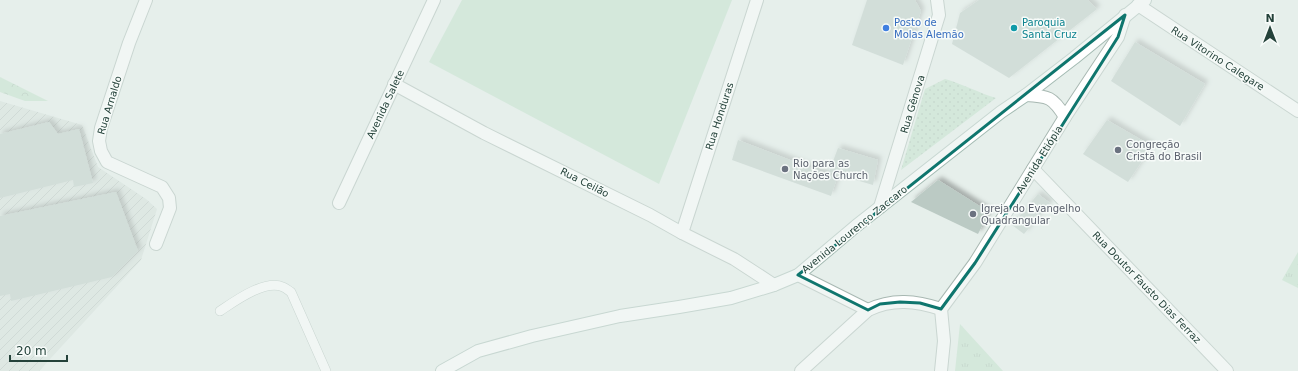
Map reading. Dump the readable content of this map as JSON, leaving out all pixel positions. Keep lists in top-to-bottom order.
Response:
{
  "streets": {
    "street": [
      "Rua Vitorino Calegare",
      "Avenida Salete",
      "Rua Gênova",
      "Rua Arnaldo",
      "Rua Honduras",
      "Avenida Etiópia",
      "Rua Ceilão",
      "Avenida Lourenço Zaccaro",
      "Rua Doutor Fausto Dias Ferraz"
    ]
  },
  "crossings": [
    ["Rua Vitorino Calegare", "Avenida Lourenço Zaccaro"],
    ["Avenida Salete", "Rua Ceilão"],
    ["Rua Gênova", "Avenida Lourenço Zaccaro"],
    ["Rua Honduras", "Rua Ceilão"],
    ["Avenida Etiópia", "Avenida Lourenço Zaccaro"],
    ["Avenida Etiópia", "Rua Doutor Fausto Dias Ferraz"],
    ["Rua Ceilão", "Avenida Lourenço Zaccaro"]
  ],
  "places": [
    "Posto de Molas Alemão",
    "Paroquia Santa Cruz",
    "Congreção Cristã do Brasil",
    "Rio para as Nações Church",
    "Igreja do Evangelho Quadrangular"
  ],
  "scale_bar": "20 m",
  "north": "top"
}
